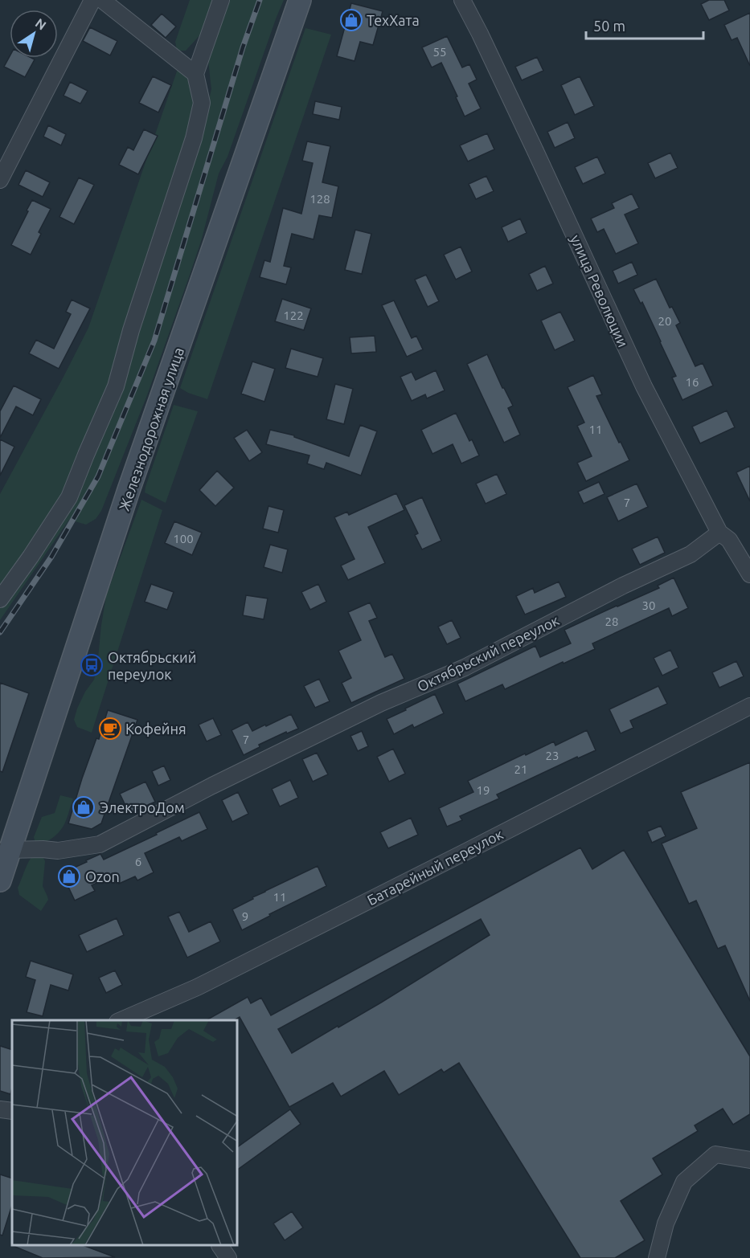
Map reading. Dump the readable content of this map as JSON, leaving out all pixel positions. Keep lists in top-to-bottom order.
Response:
{
  "streets": {
    "main road": ["Железнодорожная улица"],
    "street": ["улица Революции", "Октябрьский переулок", "Батарейный переулок"]
  },
  "crossings": [
    ["улица Революции", "Октябрьский переулок"],
    ["Железнодорожная улица", "Октябрьский переулок"]
  ],
  "places": {
    "shop": ["ТехХата", "ЭлектроДом", "Ozon"],
    "bus stop": ["Октябрьский переулок"],
    "cafe": ["Кофейня"]
  },
  "house_numbers": [
    "55",
    "128",
    "122",
    "20",
    "16",
    "11",
    "7",
    "100",
    "30",
    "28",
    "7",
    "23",
    "21",
    "19",
    "6",
    "11",
    "9"
  ],
  "scale_bar": "50 m",
  "north": "top right"
}
